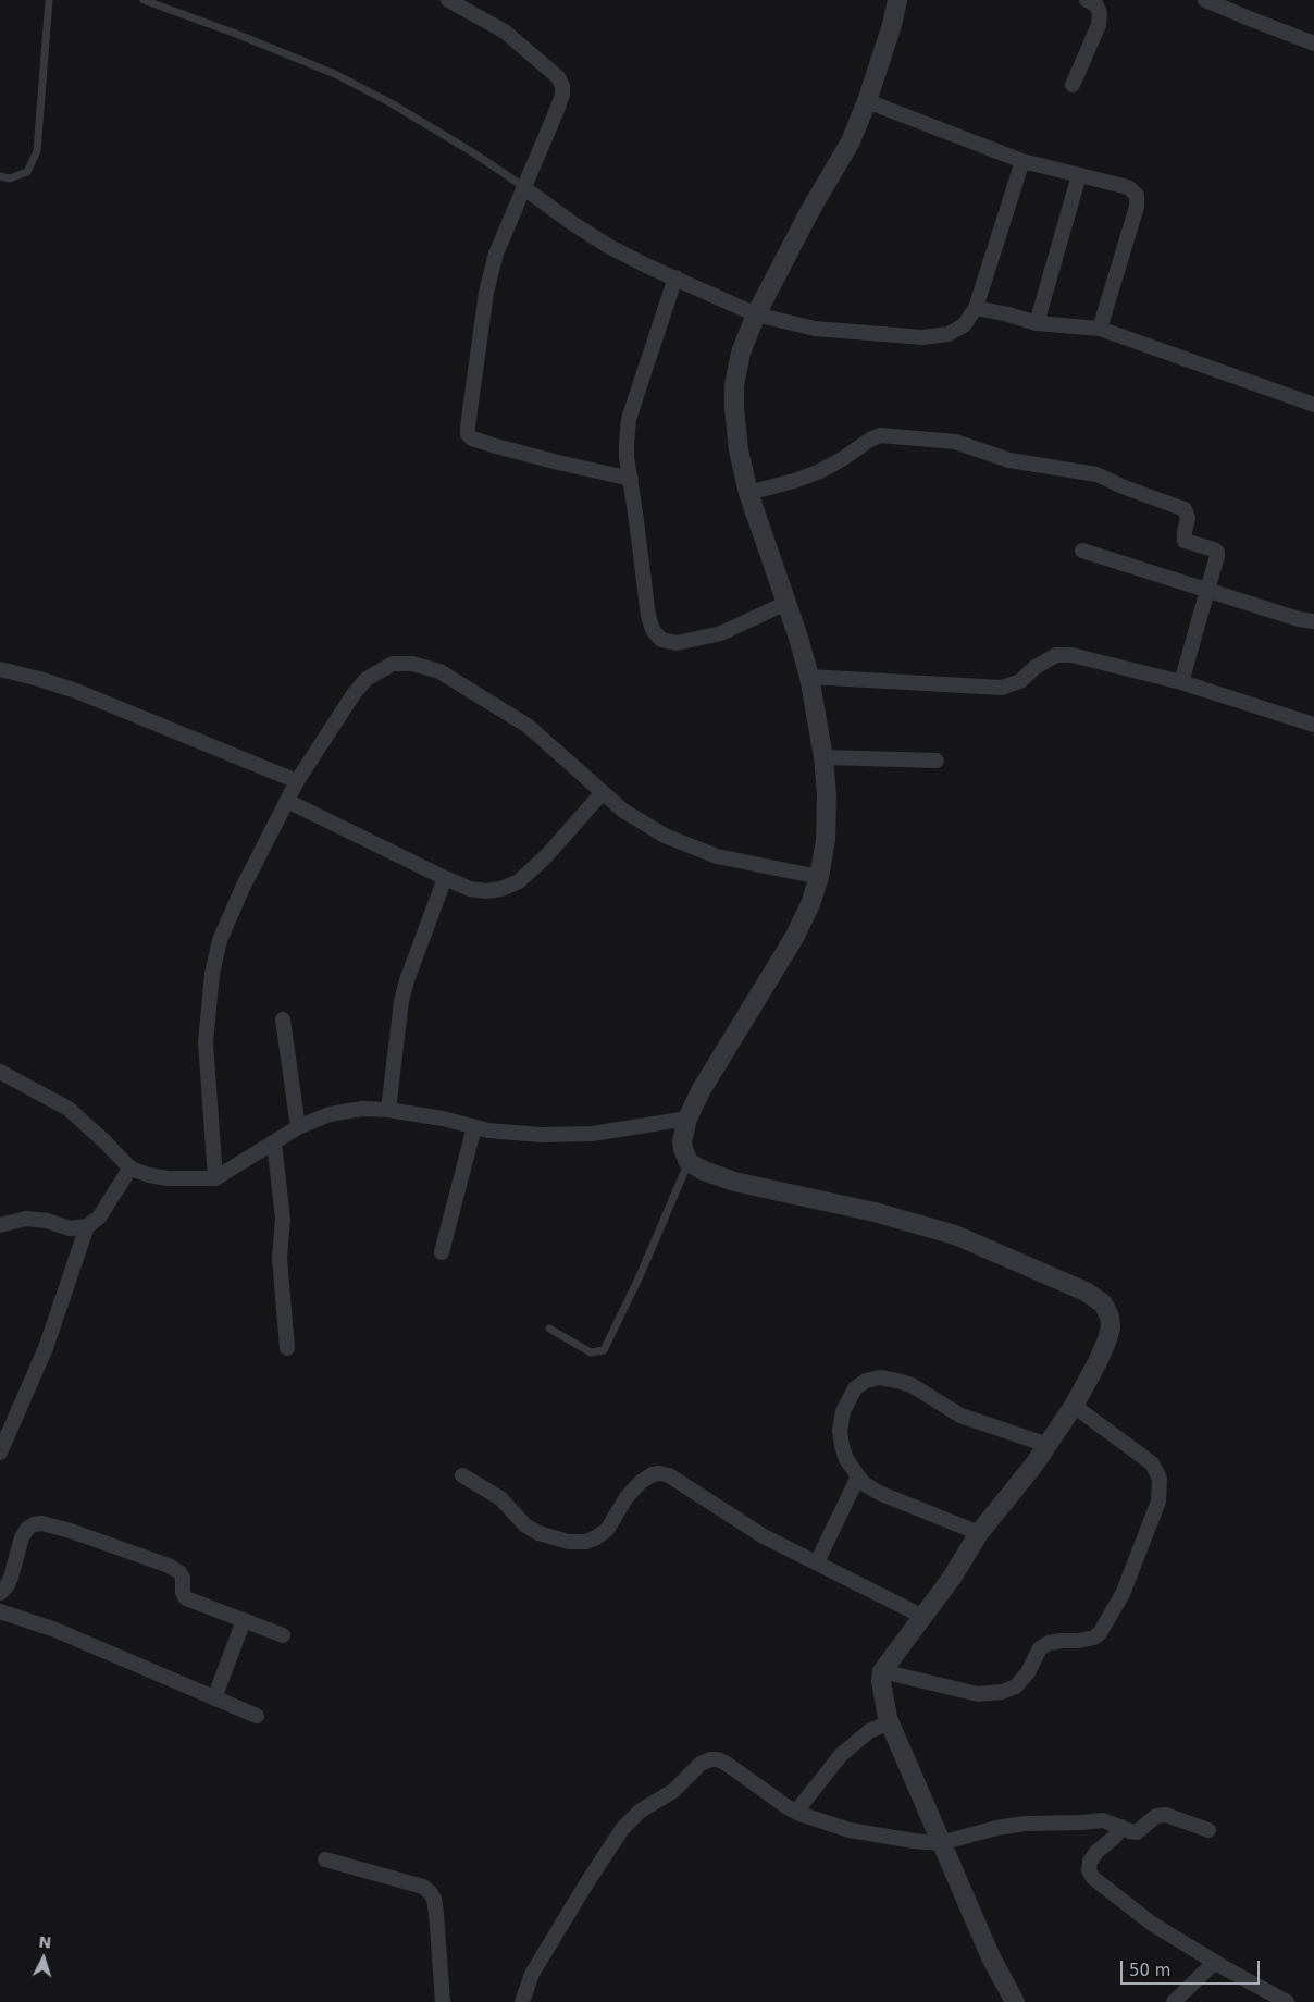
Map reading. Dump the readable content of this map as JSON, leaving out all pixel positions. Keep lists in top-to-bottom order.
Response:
{
  "scale_bar": "50 m",
  "north": "top"
}
